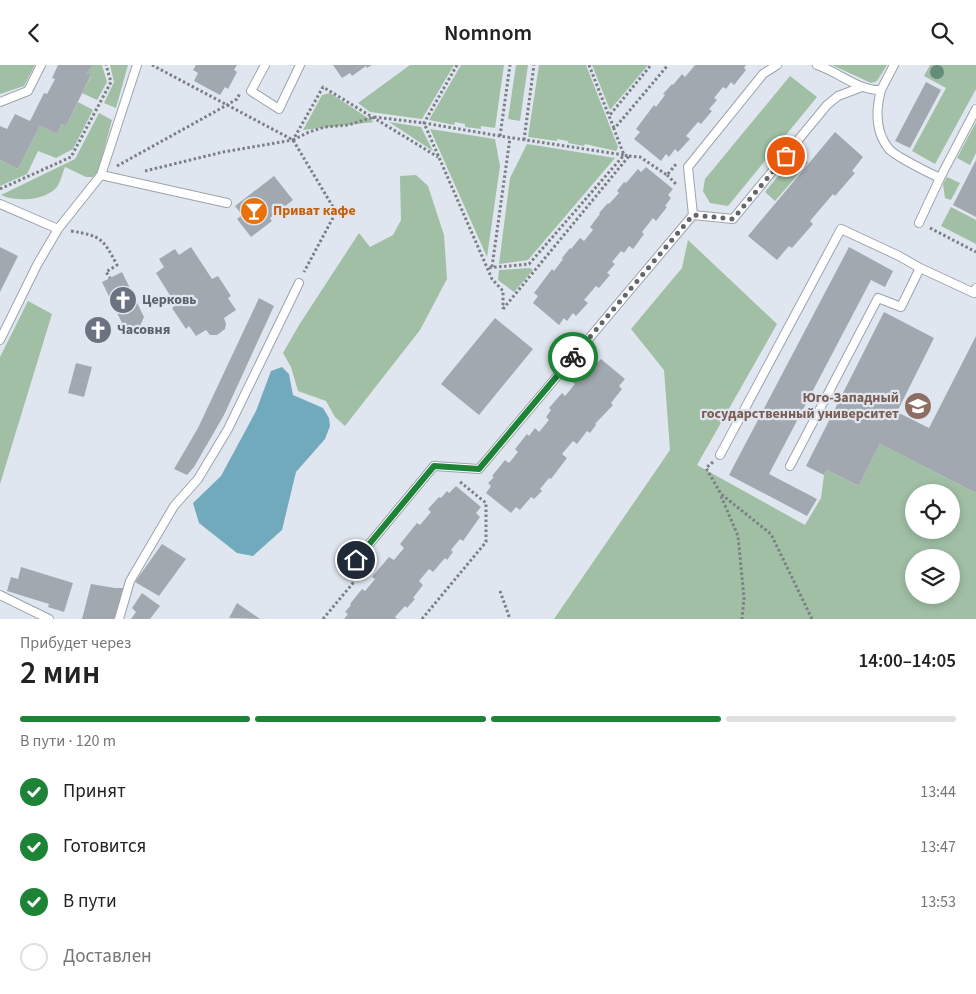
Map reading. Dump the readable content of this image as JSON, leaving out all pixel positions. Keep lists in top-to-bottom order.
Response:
{
  "places": {
    "bar": ["Приват кафе"],
    "church": ["Церковь", "Часовня"],
    "school or university": ["Юго-Западный государственный университет"]
  },
  "page": {
    "header": "Nomnom",
    "heading": ["2 мин", "Прибудет через", "14:00–14:05"],
    "bar": "В пути · 120 m",
    "list": [
      ["Принят", "13:44"],
      ["Готовится", "13:47"],
      ["В пути", "13:53"],
      "Доставлен"
    ]
  }
}
